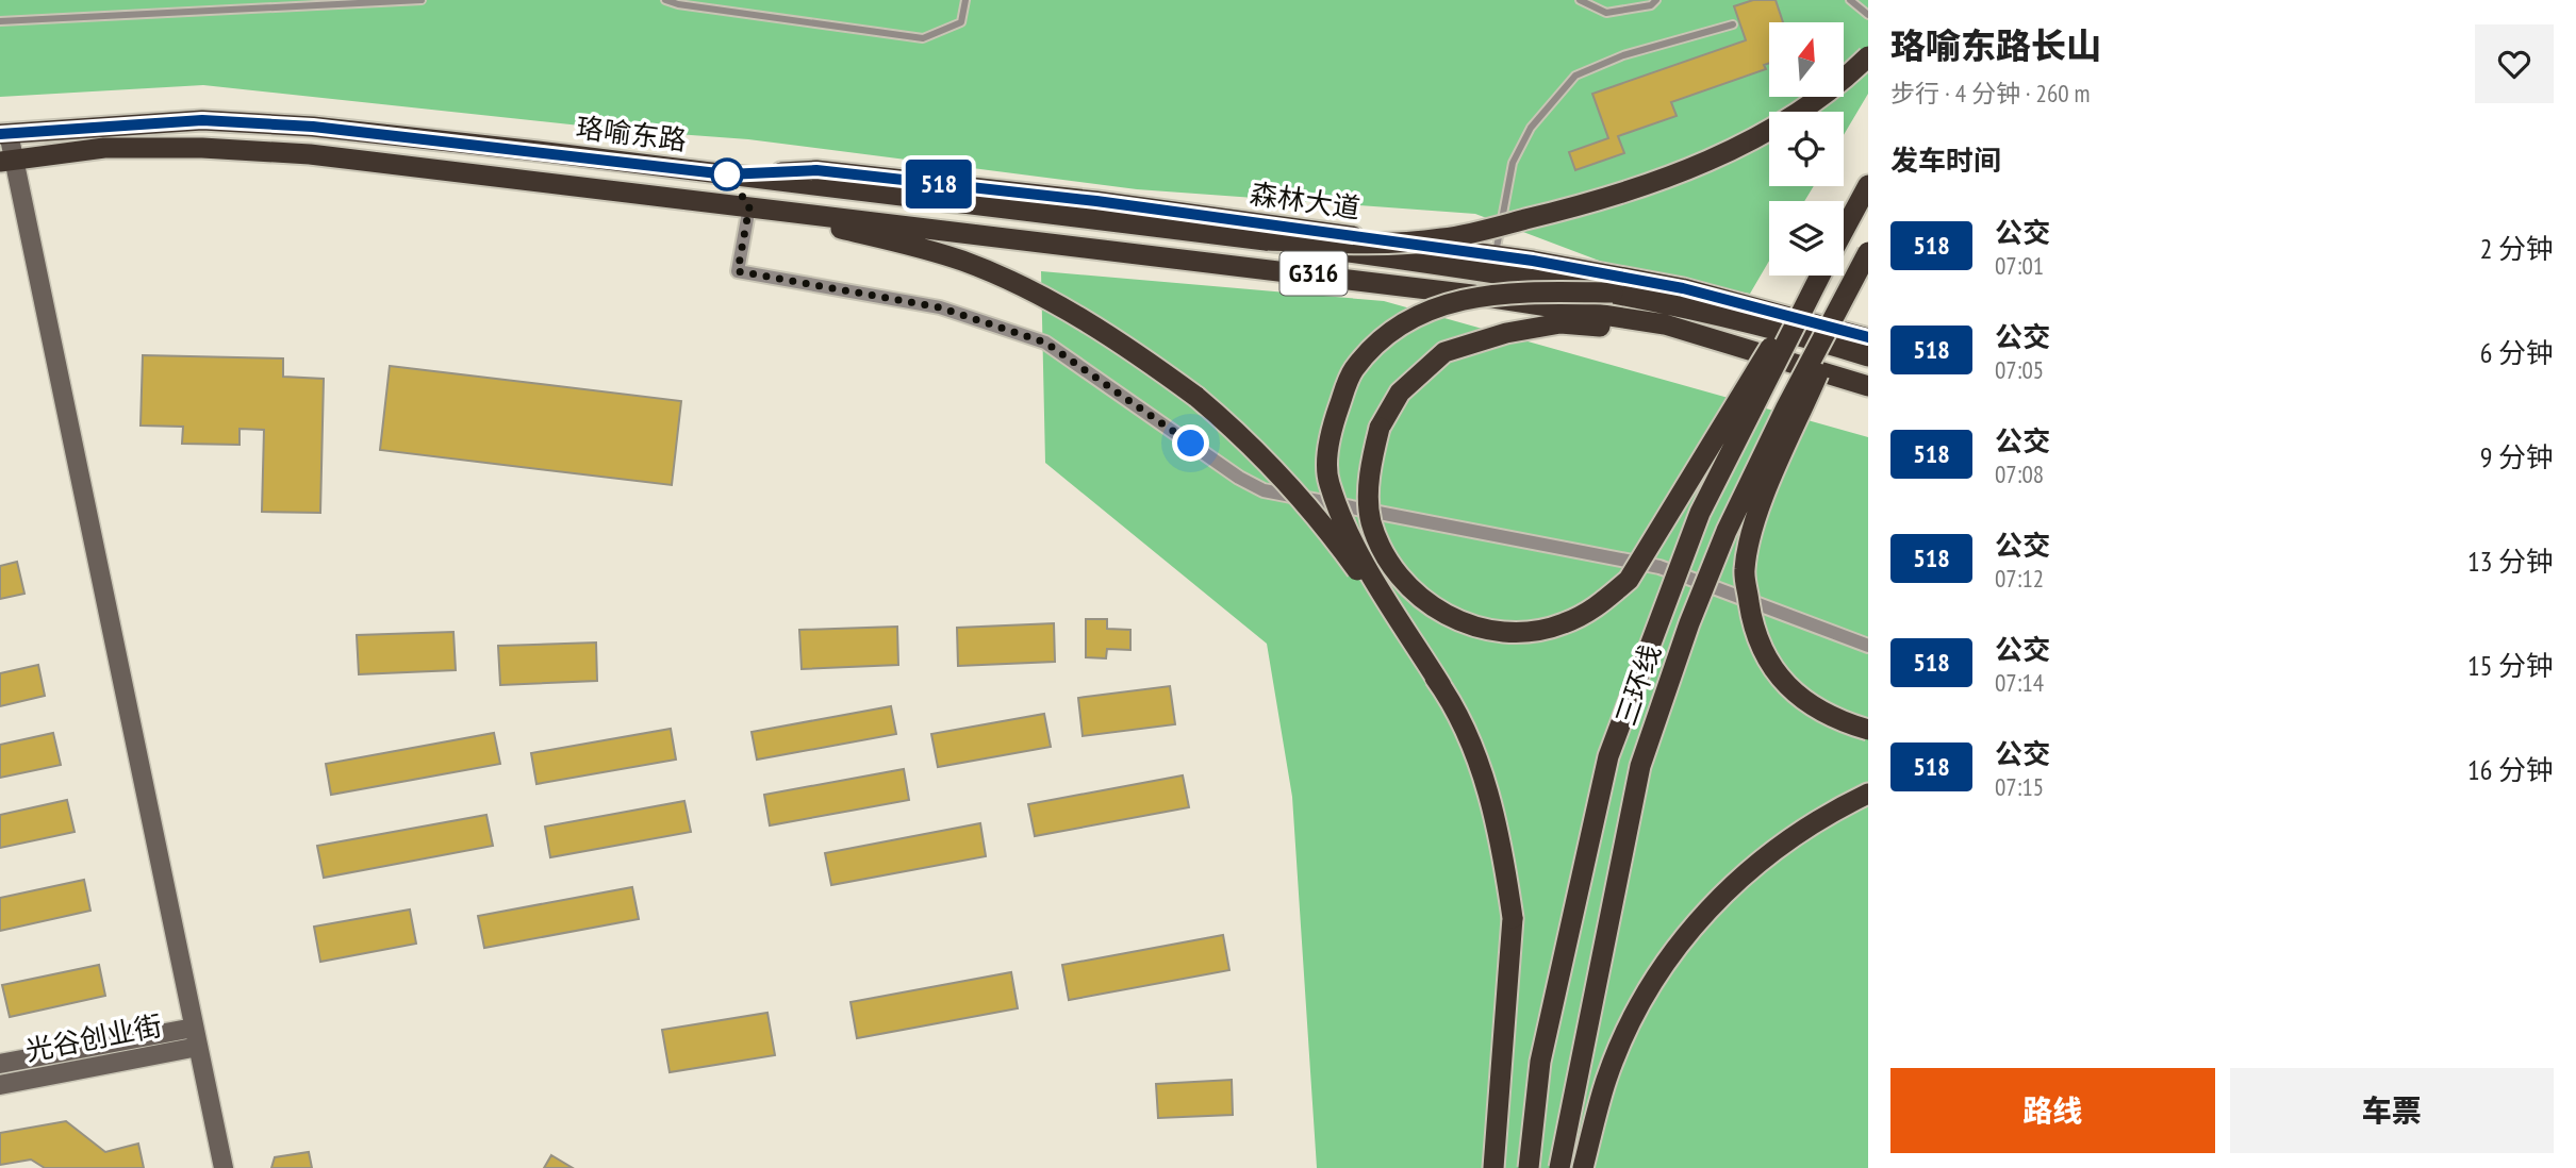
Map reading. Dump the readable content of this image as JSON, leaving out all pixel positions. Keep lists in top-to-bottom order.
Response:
{
  "streets": {
    "highway": [
      "珞喻东路",
      "森林大道",
      "G316",
      "三环线"
    ],
    "main road": ["光谷创业街"]
  },
  "crossings": [
    ["珞喻东路", "森林大道"],
    ["珞喻东路", "G316"]
  ],
  "lines": ["bus line 518"],
  "north": "top",
  "page": {
    "on_map": "518",
    "heading": [
      ["珞喻东路长山", "步行 · 4 分钟 · 260 m"],
      "发车时间"
    ],
    "list": [
      {
        "mark": "518",
        "name": "公交",
        "note": "07:01",
        "value": "2 分钟"
      },
      {
        "mark": "518",
        "name": "公交",
        "note": "07:05",
        "value": "6 分钟"
      },
      {
        "mark": "518",
        "name": "公交",
        "note": "07:08",
        "value": "9 分钟"
      },
      {
        "mark": "518",
        "name": "公交",
        "note": "07:12",
        "value": "13 分钟"
      },
      {
        "mark": "518",
        "name": "公交",
        "note": "07:14",
        "value": "15 分钟"
      },
      {
        "mark": "518",
        "name": "公交",
        "note": "07:15",
        "value": "16 分钟"
      }
    ],
    "buttons": ["路线", "车票"]
  }
}
